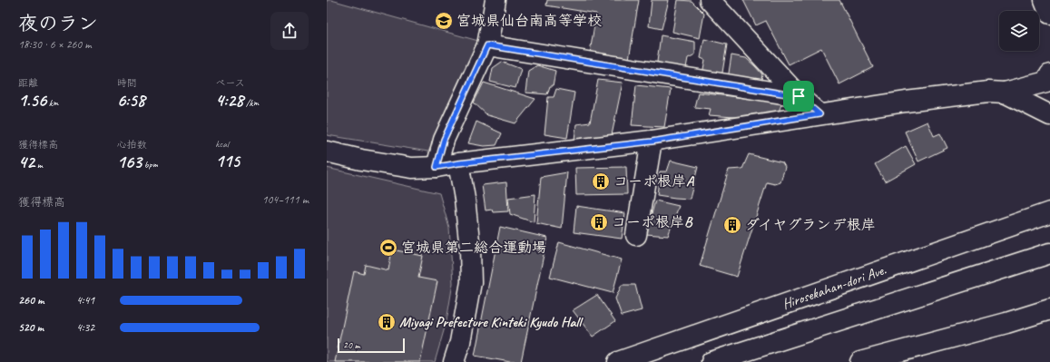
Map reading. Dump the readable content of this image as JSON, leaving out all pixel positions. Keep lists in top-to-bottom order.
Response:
{
  "streets": {
    "main road": ["Hirosekahan-dori Ave."]
  },
  "places": {
    "school or university": ["宮城県仙台南高等学校"],
    "building": [
      "コーポ根岸A",
      "コーポ根岸B",
      "ダイヤグランデ根岸",
      "Miyagi Prefecture Kinteki Kyudo Hall"
    ],
    "sports": ["宮城県第二総合運動場"]
  },
  "scale_bar": "20 m",
  "page": {
    "heading": ["夜のラン", "18:30 · 6 × 260 m"],
    "stats": [
      ["距離", "1.56 km"],
      ["時間", "6:58"],
      ["ペース", "4:28 /km"],
      ["獲得標高", "42 m"],
      ["心拍数", "163 bpm"],
      ["kcal", "115"]
    ],
    "chart": ["獲得標高", "104–111 m"],
    "list": [
      {
        "name": "260 m",
        "note": "4:41"
      },
      {
        "name": "520 m",
        "note": "4:32"
      }
    ],
    "scale": "20 m"
  }
}
